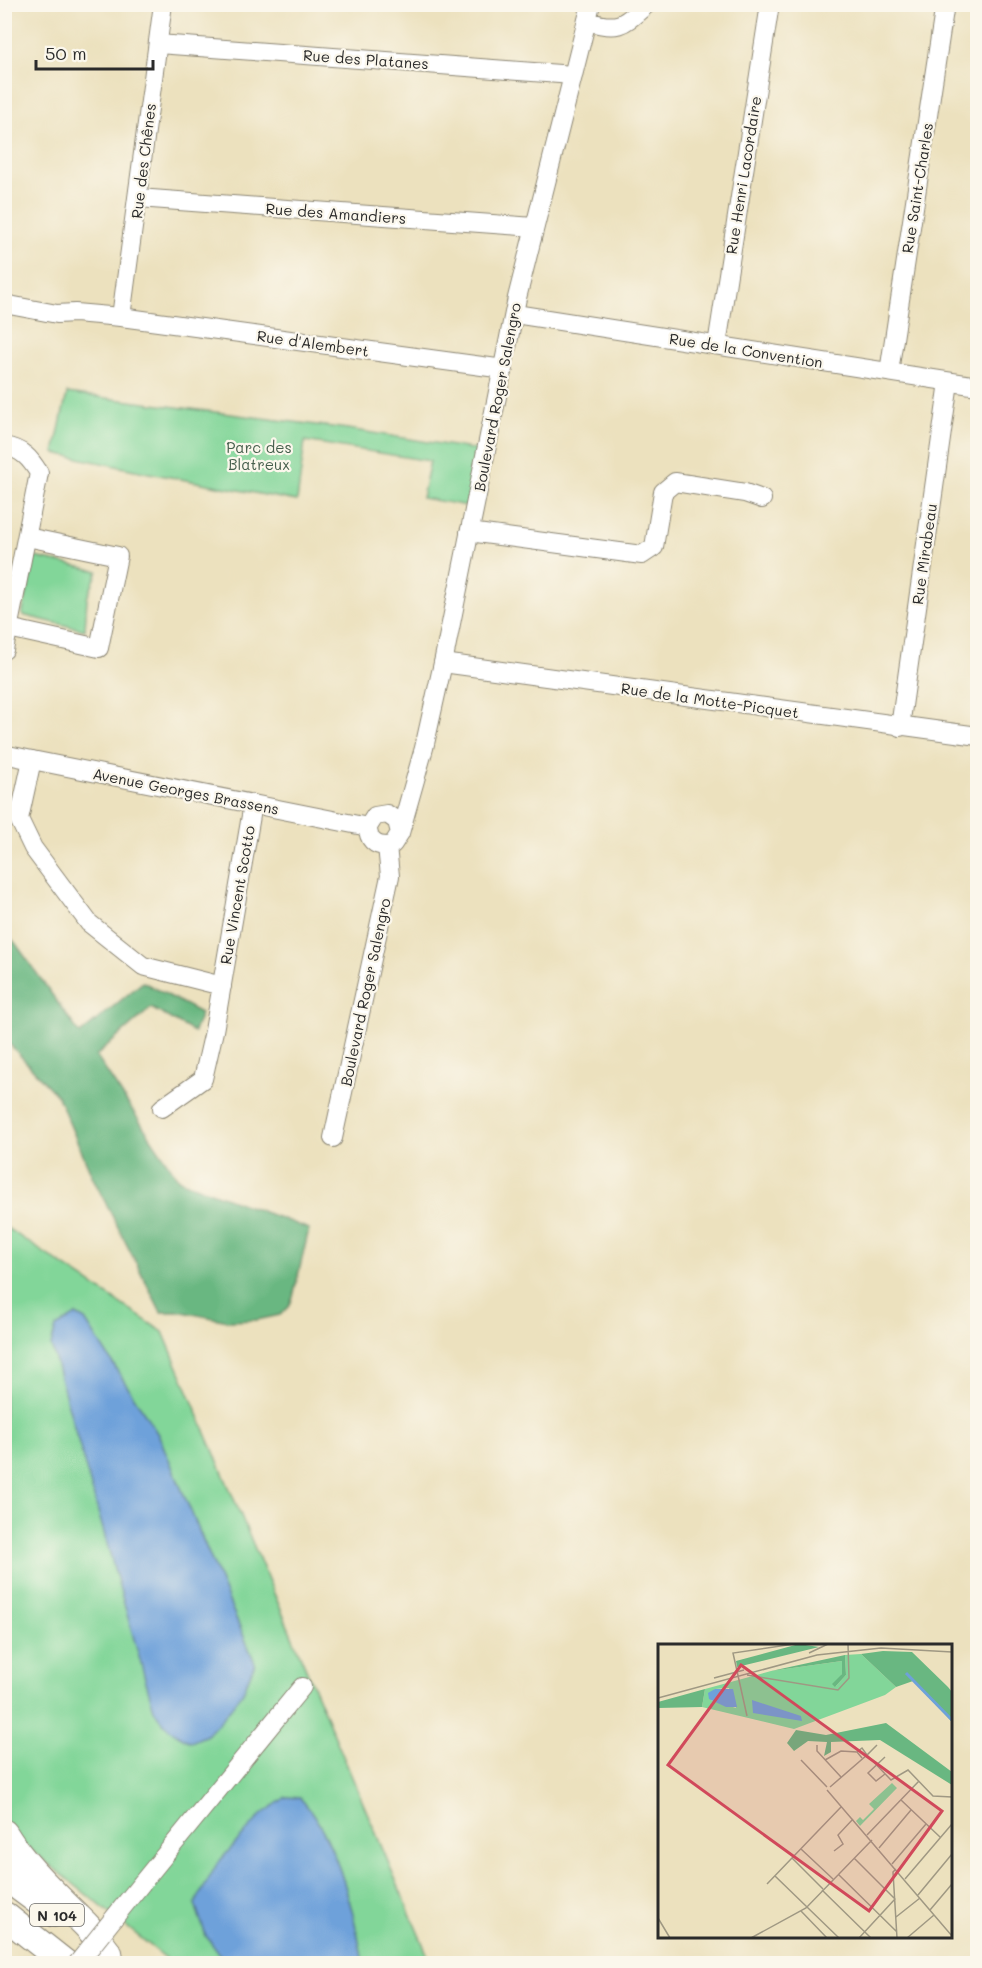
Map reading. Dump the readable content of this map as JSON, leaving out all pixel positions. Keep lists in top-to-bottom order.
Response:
{
  "streets": {
    "highway": ["N 104"],
    "street": [
      "Rue des Platanes",
      "Rue des Chênes",
      "Rue Henri Lacordaire",
      "Rue Saint-Charles",
      "Rue des Amandiers",
      "Rue d'Alembert",
      "Rue de la Convention",
      "Boulevard Roger Salengro",
      "Rue Mirabeau",
      "Rue de la Motte-Picquet",
      "Avenue Georges Brassens",
      "Rue Vincent Scotto"
    ]
  },
  "crossings": [
    ["Rue des Platanes", "Rue des Chênes"],
    ["Rue des Platanes", "Boulevard Roger Salengro"],
    ["Rue des Chênes", "Rue des Amandiers"],
    ["Rue des Chênes", "Rue d'Alembert"],
    ["Rue Henri Lacordaire", "Rue de la Convention"],
    ["Rue Saint-Charles", "Rue de la Convention"],
    ["Rue des Amandiers", "Boulevard Roger Salengro"],
    ["Rue d'Alembert", "Boulevard Roger Salengro"],
    ["Rue de la Convention", "Boulevard Roger Salengro"],
    ["Rue de la Convention", "Rue Mirabeau"],
    ["Boulevard Roger Salengro", "Rue de la Motte-Picquet"],
    ["Rue Mirabeau", "Rue de la Motte-Picquet"],
    ["Avenue Georges Brassens", "Rue Vincent Scotto"]
  ],
  "parks": ["Parc des Blatreux"],
  "scale_bar": "50 m"
}
